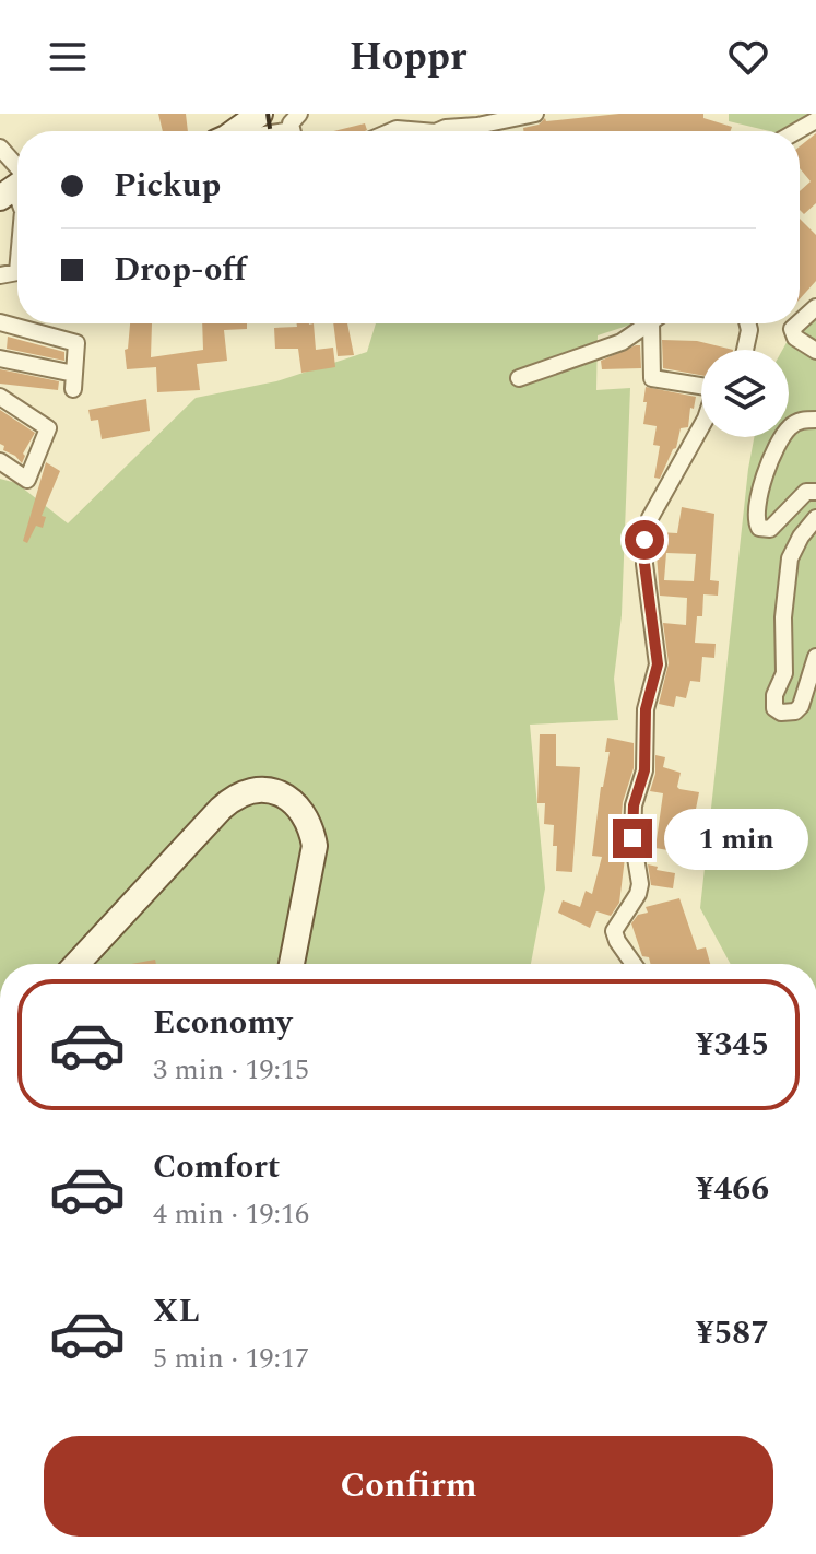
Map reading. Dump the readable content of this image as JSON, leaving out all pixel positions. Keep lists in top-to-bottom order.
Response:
{
  "page": {
    "header": "Hoppr",
    "banner": ["Pickup", "Drop-off"],
    "bubble": "1 min",
    "list": [
      {
        "name": "Economy",
        "note": "3 min · 19:15",
        "value": "¥345"
      },
      {
        "name": "Comfort",
        "note": "4 min · 19:16",
        "value": "¥466"
      },
      {
        "name": "XL",
        "note": "5 min · 19:17",
        "value": "¥587"
      }
    ],
    "buttons": "Confirm"
  }
}
